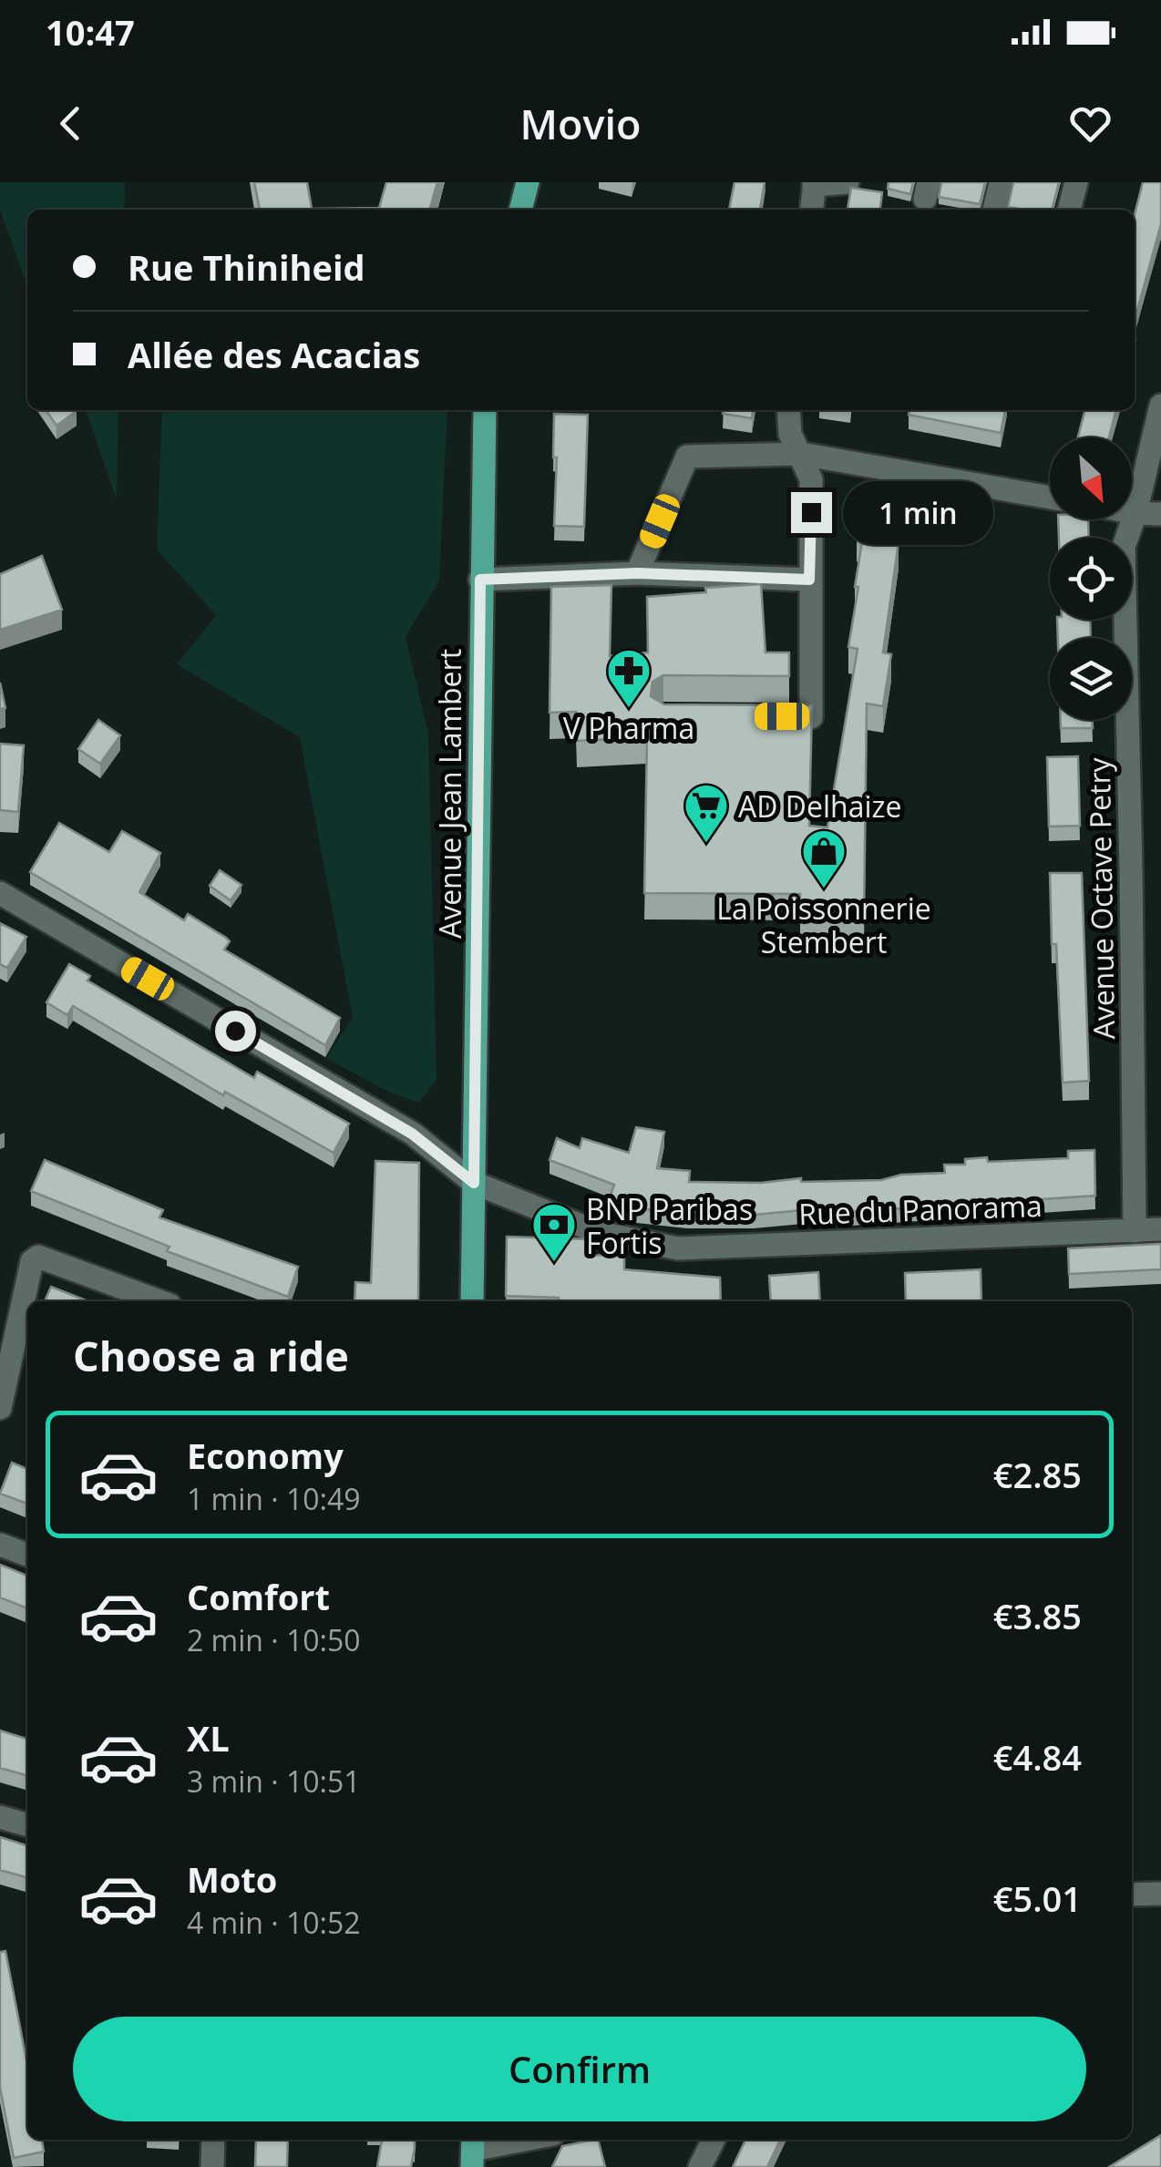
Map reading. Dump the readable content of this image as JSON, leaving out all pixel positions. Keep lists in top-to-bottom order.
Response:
{
  "streets": {
    "main road": ["Avenue Jean Lambert"],
    "street": ["Avenue Octave Petry", "Rue du Panorama"]
  },
  "crossings": [
    ["Avenue Jean Lambert", "Rue du Panorama"],
    ["Avenue Octave Petry", "Rue du Panorama"]
  ],
  "places": {
    "pharmacy": ["V Pharma"],
    "supermarket": ["AD Delhaize"],
    "shop": ["La Poissonnerie Stembert"],
    "bank": ["BNP Paribas Fortis"]
  },
  "north": "bottom right",
  "page": {
    "status": "10:47",
    "header": "Movio",
    "banner": ["Rue Thiniheid", "Allée des Acacias"],
    "bubble": "1 min",
    "heading": "Choose a ride",
    "list": [
      {
        "name": "Economy",
        "note": "1 min · 10:49",
        "value": "€2.85"
      },
      {
        "name": "Comfort",
        "note": "2 min · 10:50",
        "value": "€3.85"
      },
      {
        "name": "XL",
        "note": "3 min · 10:51",
        "value": "€4.84"
      },
      {
        "name": "Moto",
        "note": "4 min · 10:52",
        "value": "€5.01"
      }
    ],
    "buttons": "Confirm"
  }
}
